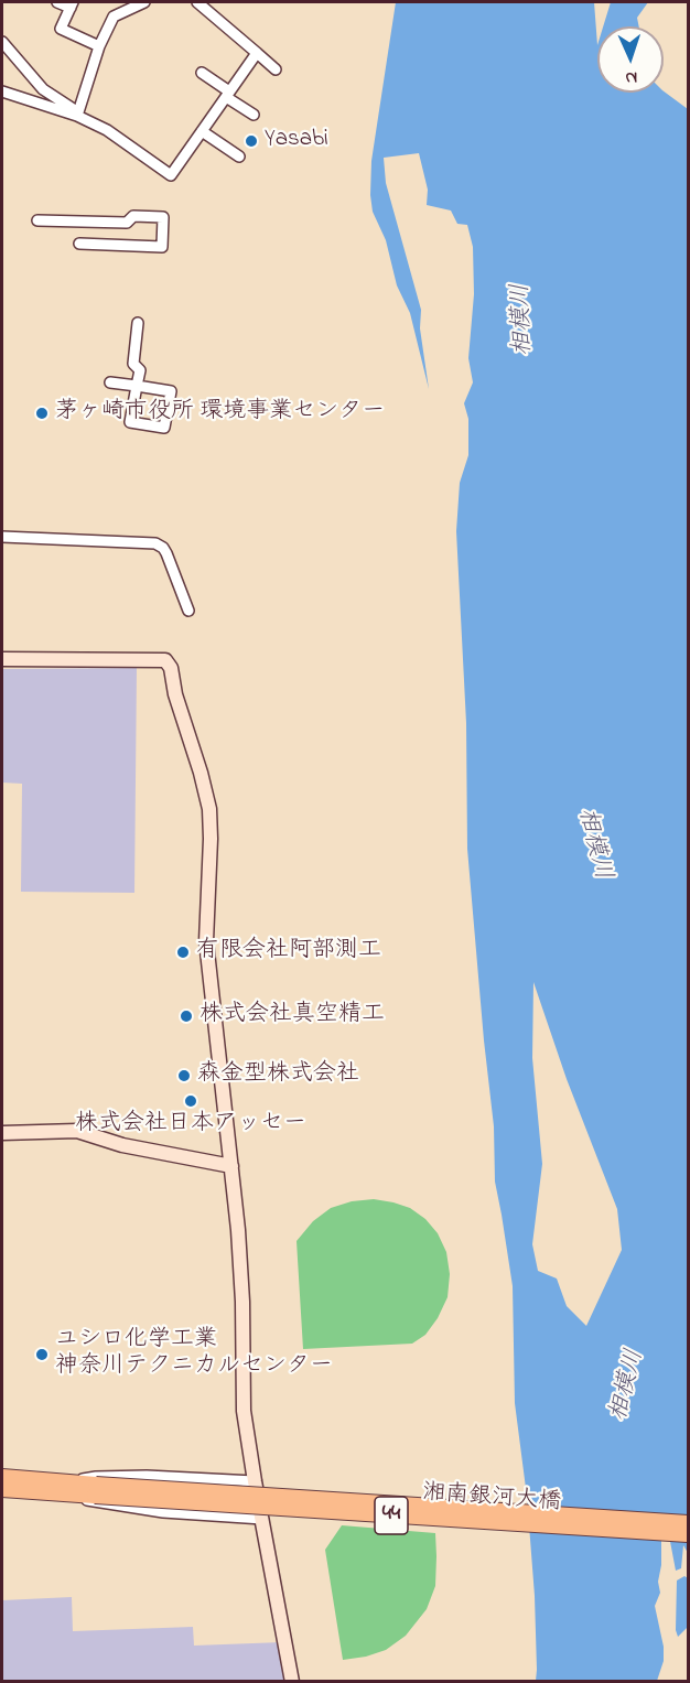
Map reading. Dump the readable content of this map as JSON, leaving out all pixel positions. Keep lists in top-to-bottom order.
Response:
{
  "streets": {
    "main road": ["湘南銀河大橋", "44"]
  },
  "crossings": [
    ["湘南銀河大橋", "44"]
  ],
  "water": ["相模川"],
  "places": [
    "Yasabi",
    "茅ヶ崎市役所 環境事業センター",
    "有限会社阿部測工",
    "株式会社真空精工",
    "森金型株式会社",
    "株式会社日本アッセー",
    "ユシロ化学工業 神奈川テクニカルセンター"
  ],
  "north": "bottom"
}
